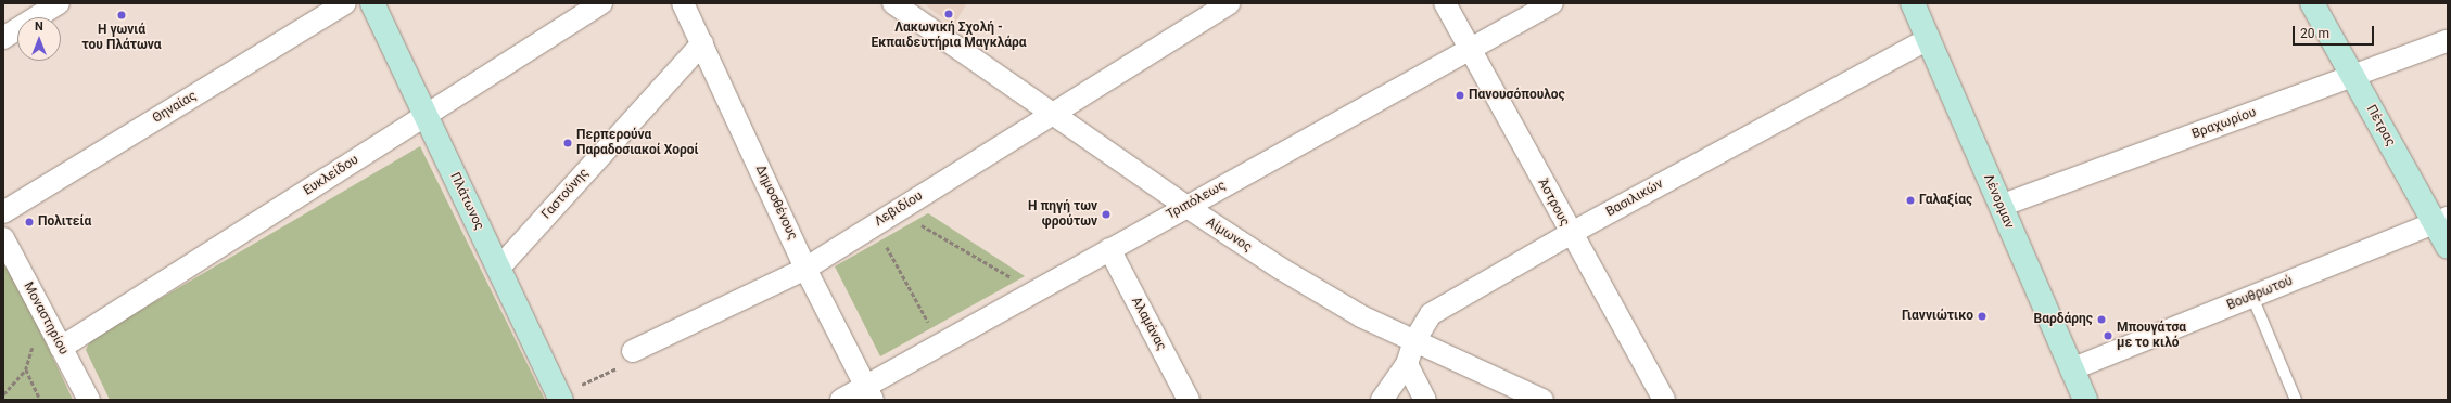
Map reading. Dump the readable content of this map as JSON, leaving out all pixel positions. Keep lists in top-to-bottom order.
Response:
{
  "streets": {
    "main road": ["Πέτρας", "Πλάτωνος", "Λένορμαν"],
    "street": [
      "Θηναίας",
      "Βραχωρίου",
      "Ευκλείδου",
      "Γαστούνης",
      "Βασιλικών",
      "Τριπόλεως",
      "Δημοσθένους",
      "Άστρους",
      "Λεβιδίου",
      "Αίμωνος",
      "Βουθρωτού",
      "Μοναστηρίου",
      "Αλαμάνας"
    ]
  },
  "crossings": [
    ["Βραχωρίου", "Πέτρας"],
    ["Βραχωρίου", "Λένορμαν"],
    ["Πέτρας", "Βουθρωτού"],
    ["Ευκλείδου", "Πλάτωνος"],
    ["Ευκλείδου", "Μοναστηρίου"],
    ["Γαστούνης", "Πλάτωνος"],
    ["Γαστούνης", "Δημοσθένους"],
    ["Βασιλικών", "Λένορμαν"],
    ["Βασιλικών", "Άστρους"],
    ["Βασιλικών", "Αίμωνος"],
    ["Τριπόλεως", "Δημοσθένους"],
    ["Τριπόλεως", "Άστρους"],
    ["Τριπόλεως", "Αίμωνος"],
    ["Τριπόλεως", "Αλαμάνας"],
    ["Λένορμαν", "Βουθρωτού"],
    ["Δημοσθένους", "Λεβιδίου"],
    ["Λεβιδίου", "Αίμωνος"]
  ],
  "places": [
    "Λακωνική Σχολή - Εκπαιδευτήρια Μαγκλάρα",
    "Η γωνιά του Πλάτωνα",
    "Πανουσόπουλος",
    "Περπερούνα Παραδοσιακοί Χοροί",
    "Γαλαξίας",
    "Η πηγή των φρούτων",
    "Πολιτεία",
    "Γιαννιώτικο",
    "Βαρδάρης",
    "Μπουγάτσα με το κιλό"
  ],
  "scale_bar": "20 m",
  "north": "top"
}
